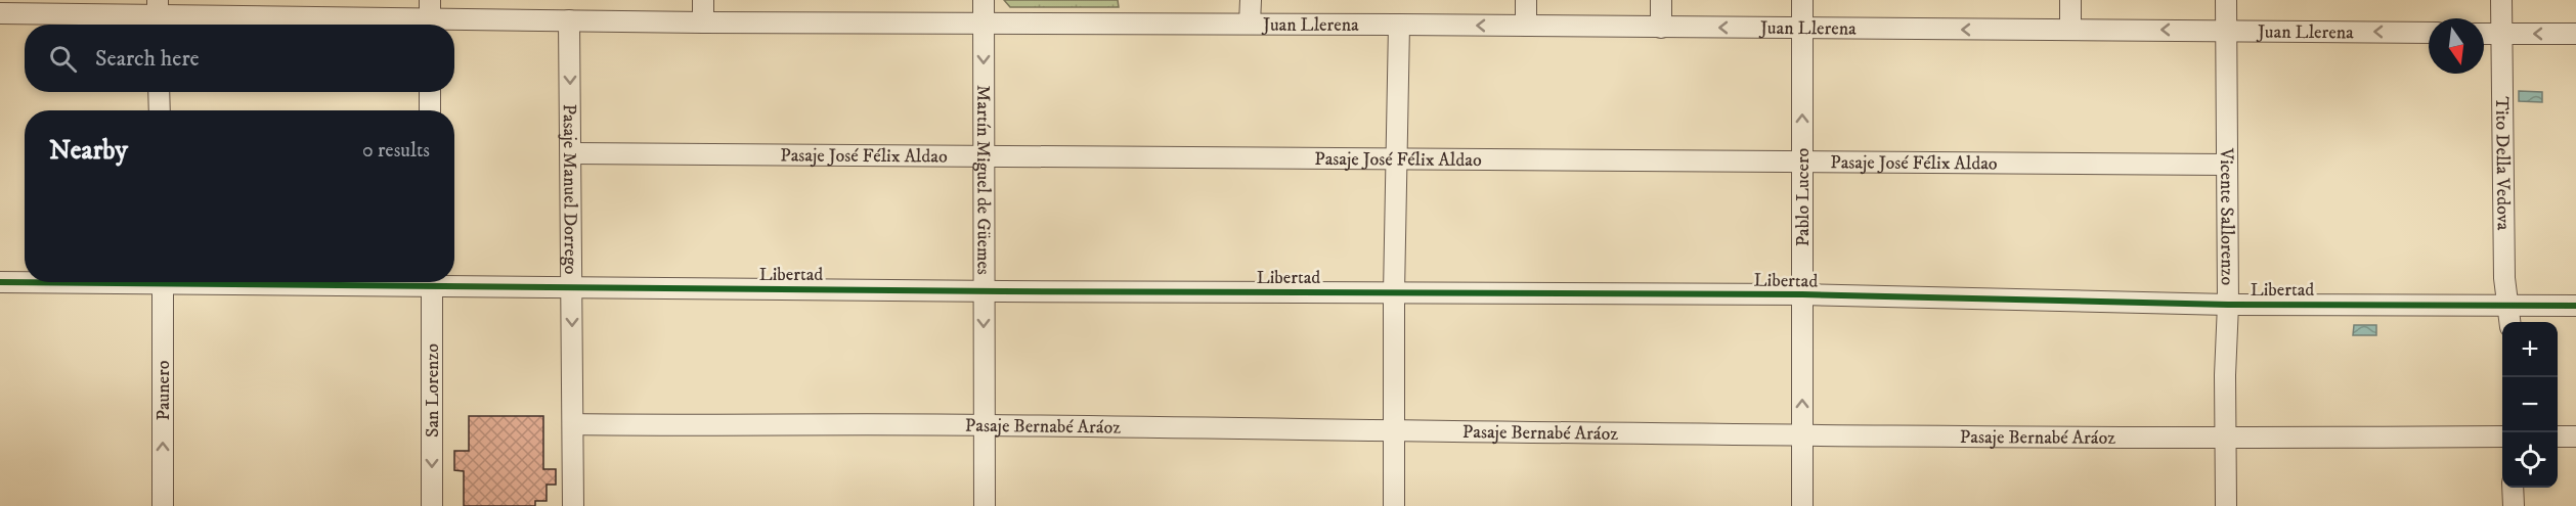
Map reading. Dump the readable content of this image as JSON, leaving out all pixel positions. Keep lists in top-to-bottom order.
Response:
{
  "streets": {
    "street": [
      "Juan Llerena",
      "Pasaje José Félix Aldao",
      "Tito Della Vedova",
      "Martín Miguel de Güemes",
      "Pasaje Manuel Dorrego",
      "Pablo Lucero",
      "Vicente Sallorenzo",
      "Libertad",
      "Paunero",
      "San Lorenzo",
      "Pasaje Bernabé Aráoz"
    ]
  },
  "crossings": [
    ["Juan Llerena", "Martín Miguel de Güemes"],
    ["Juan Llerena", "Pasaje Manuel Dorrego"],
    ["Juan Llerena", "Pablo Lucero"],
    ["Juan Llerena", "Vicente Sallorenzo"],
    ["Pasaje José Félix Aldao", "Martín Miguel de Güemes"],
    ["Pasaje José Félix Aldao", "Pasaje Manuel Dorrego"],
    ["Pasaje José Félix Aldao", "Pablo Lucero"],
    ["Pasaje José Félix Aldao", "Vicente Sallorenzo"],
    ["Tito Della Vedova", "Libertad"],
    ["Martín Miguel de Güemes", "Libertad"],
    ["Martín Miguel de Güemes", "Pasaje Bernabé Aráoz"],
    ["Pasaje Manuel Dorrego", "Libertad"],
    ["Pasaje Manuel Dorrego", "Pasaje Bernabé Aráoz"],
    ["Pablo Lucero", "Libertad"],
    ["Pablo Lucero", "Pasaje Bernabé Aráoz"],
    ["Vicente Sallorenzo", "Libertad"],
    ["Vicente Sallorenzo", "Pasaje Bernabé Aráoz"]
  ],
  "one_way": [
    "Juan Llerena",
    "Martín Miguel de Güemes",
    "Pasaje Manuel Dorrego",
    "Pablo Lucero",
    "Paunero",
    "San Lorenzo"
  ],
  "north": "bottom",
  "page": {
    "search": "Search here",
    "heading": ["Nearby", "0 results"],
    "map_buttons": ["+", "−"]
  }
}
